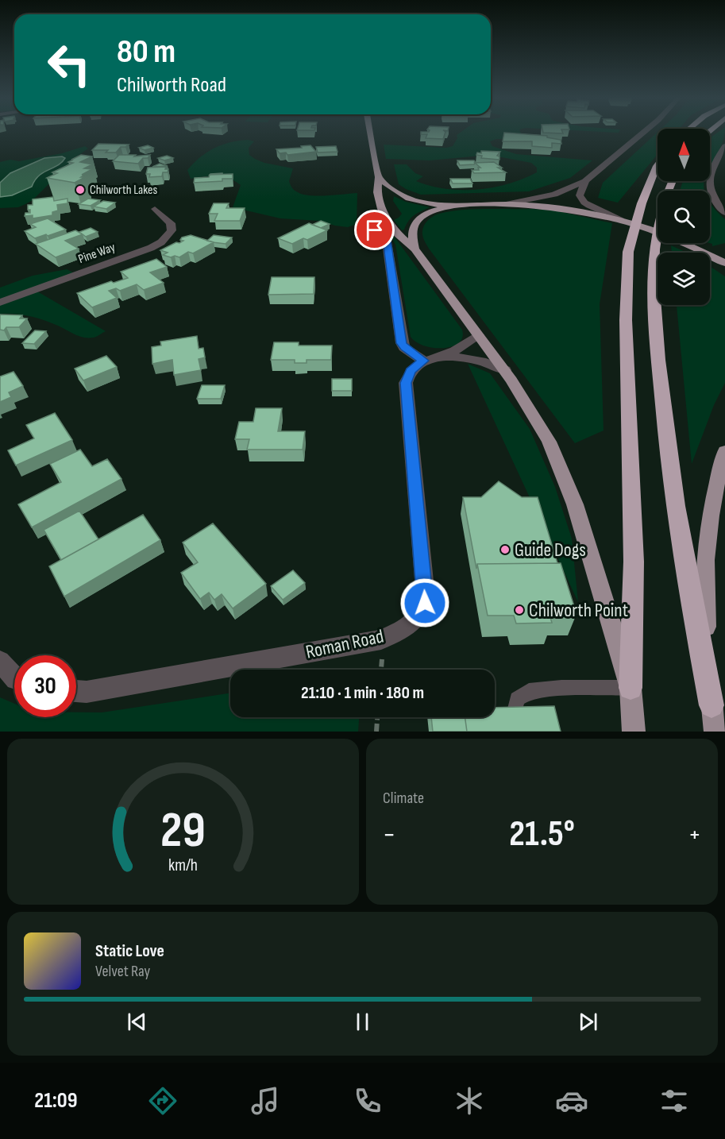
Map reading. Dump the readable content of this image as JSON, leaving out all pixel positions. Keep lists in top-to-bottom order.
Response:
{
  "streets": {
    "street": ["Pine Way", "Roman Road"]
  },
  "places": ["Chilworth Lakes", "Guide Dogs", "Chilworth Point"],
  "north": "top",
  "page": {
    "turn": ["80 m", "Chilworth Road"],
    "limit": "30",
    "trip": "21:10 · 1 min · 180 m",
    "tile": "Climate",
    "heat": ["−", "21.5°", "+"],
    "song": ["Static Love", "Velvet Ray"],
    "tabs": "21:09",
    "gauge": ["29", "km/h"]
  }
}
